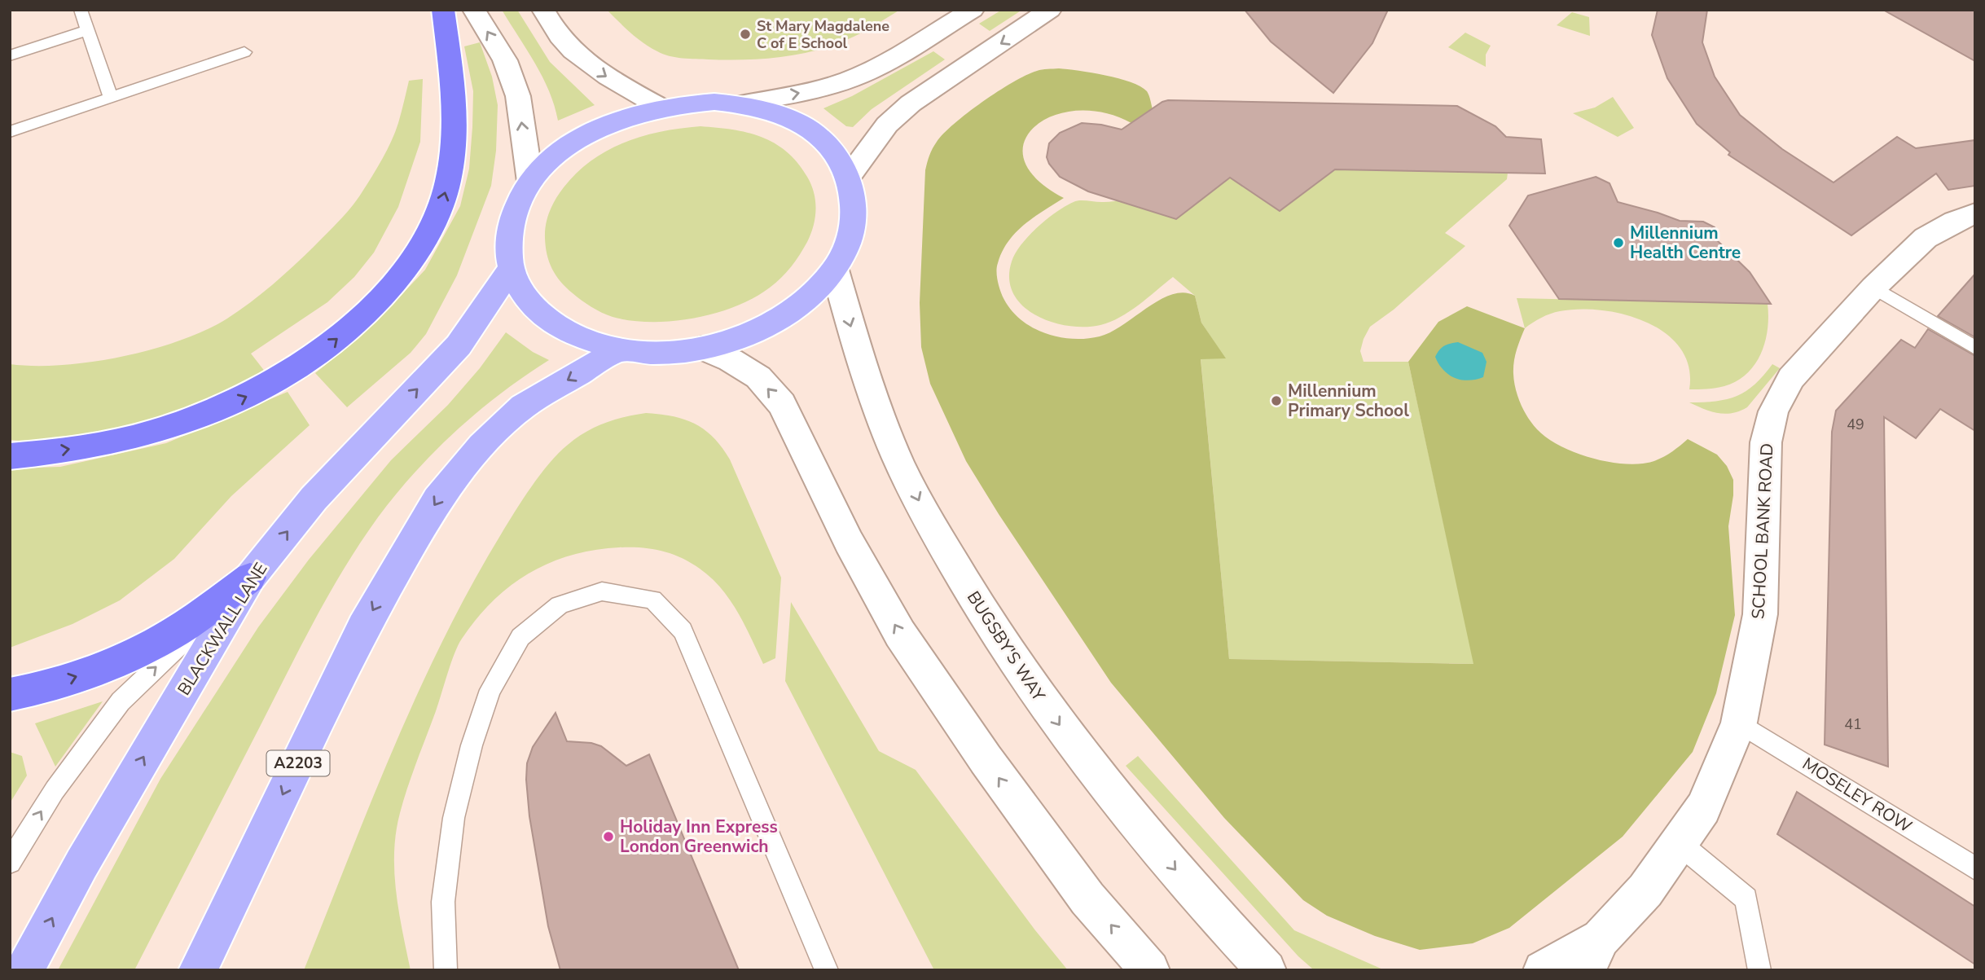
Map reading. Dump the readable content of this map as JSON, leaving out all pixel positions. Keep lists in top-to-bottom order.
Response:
{
  "streets": {
    "main road": ["BLACKWALL LANE", "A2203"],
    "street": ["SCHOOL BANK ROAD", "BUGSBY'S WAY"],
    "lane": ["MOSELEY ROW"]
  },
  "crossings": [
    ["SCHOOL BANK ROAD", "MOSELEY ROW"]
  ],
  "places": [
    "St Mary Magdalene C of E School",
    "Millennium Health Centre",
    "Millennium Primary School",
    "Holiday Inn Express London Greenwich"
  ],
  "house_numbers": ["49", "41"]
}
